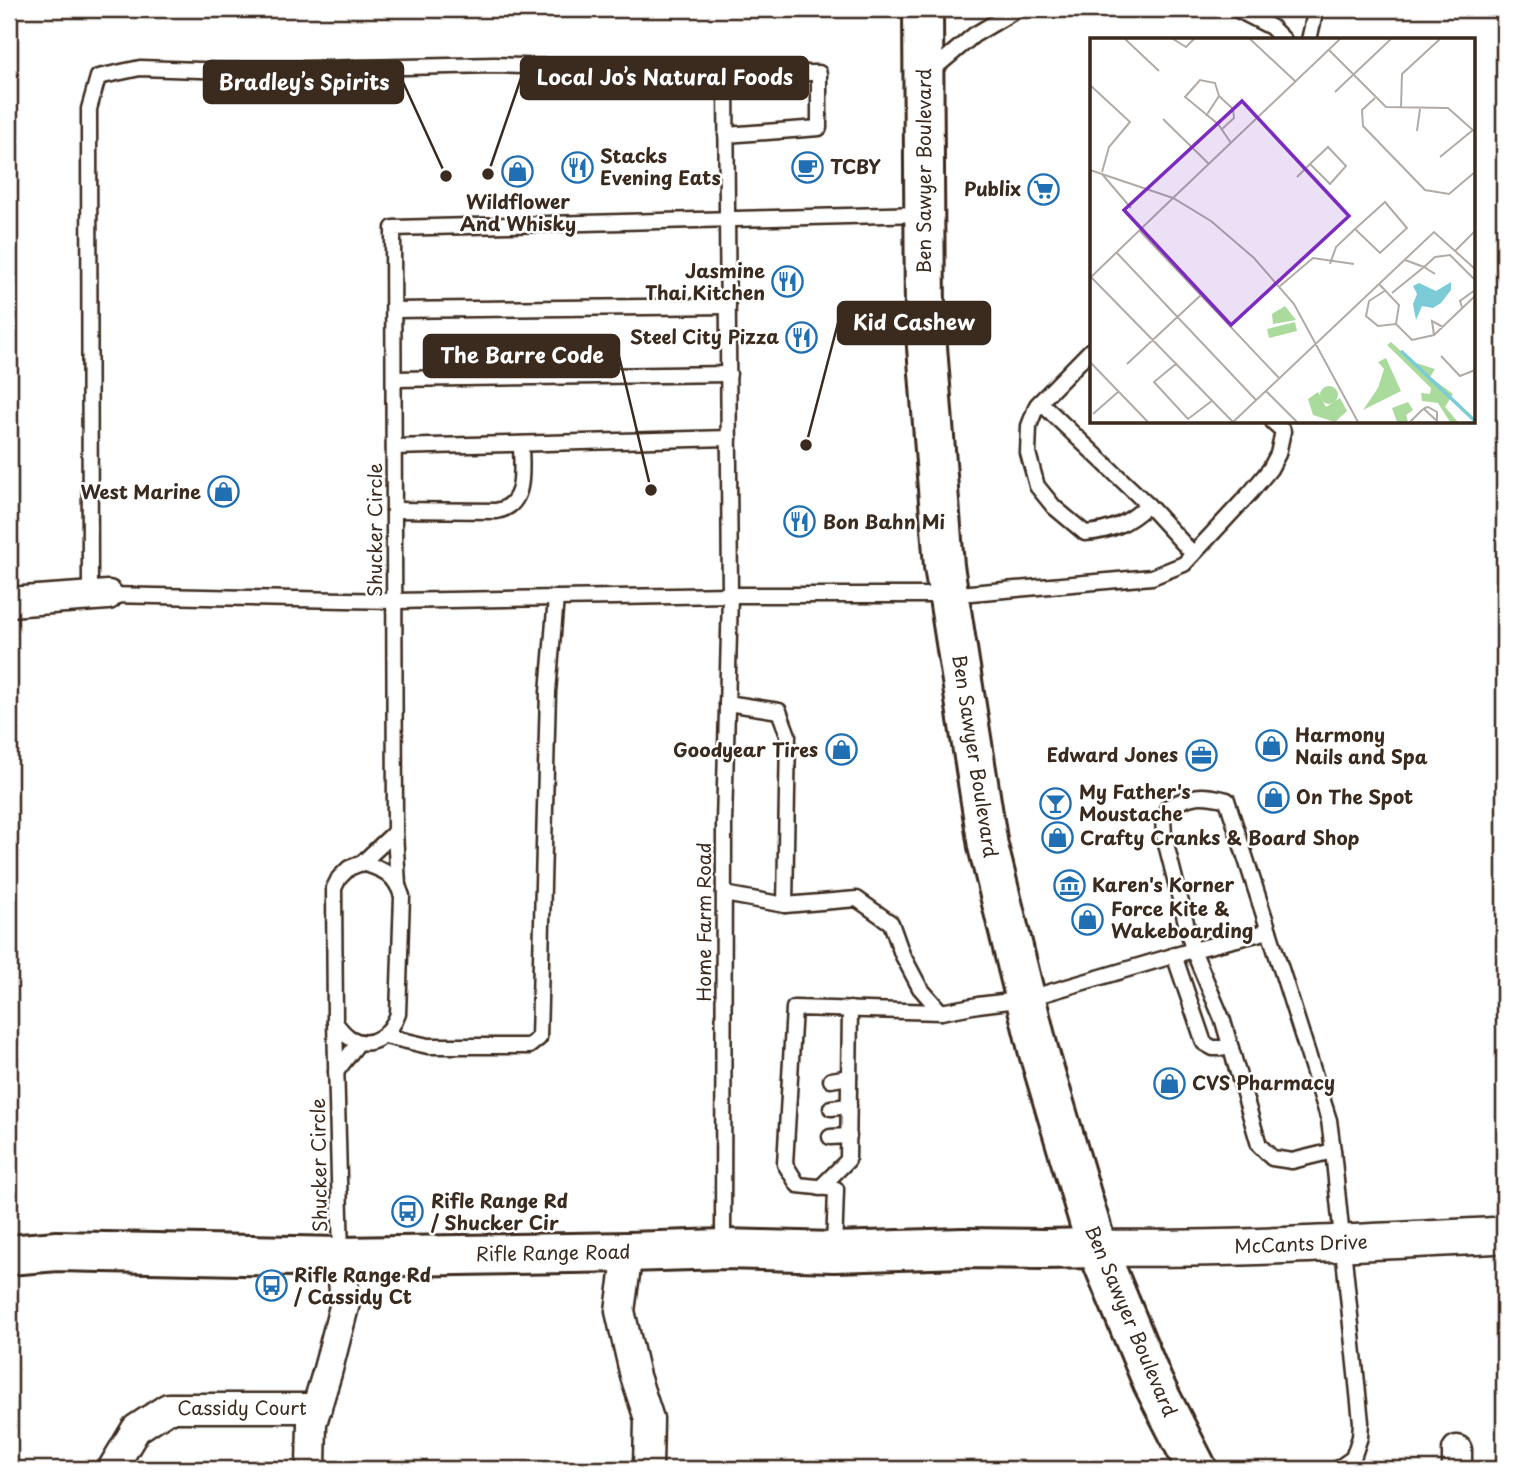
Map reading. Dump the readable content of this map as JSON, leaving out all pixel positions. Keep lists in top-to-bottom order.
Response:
{
  "streets": {
    "main road": ["Ben Sawyer Boulevard", "Rifle Range Road"],
    "street": ["McCants Drive", "Cassidy Court"],
    "lane": ["Shucker Circle", "Home Farm Road"]
  },
  "crossings": [
    ["Ben Sawyer Boulevard", "McCants Drive"],
    ["Ben Sawyer Boulevard", "Rifle Range Road"],
    ["Shucker Circle", "Home Farm Road"],
    ["Shucker Circle", "Rifle Range Road"],
    ["Shucker Circle", "Cassidy Court"],
    ["Home Farm Road", "Rifle Range Road"],
    ["McCants Drive", "Rifle Range Road"],
    ["Rifle Range Road", "Cassidy Court"]
  ],
  "places": {
    "restaurant": [
      "Stacks Evening Eats",
      "Jasmine Thai Kitchen",
      "Steel City Pizza",
      "Bon Bahn Mi"
    ],
    "cafe": ["TCBY"],
    "shop": [
      "Wildflower And Whisky",
      "West Marine",
      "Harmony Nails and Spa",
      "Goodyear Tires",
      "On The Spot",
      "Crafty Cranks & Board Shop",
      "Force Kite & Wakeboarding",
      "CVS Pharmacy"
    ],
    "other": [
      "Local Jo’s Natural Foods",
      "Bradley’s Spirits",
      "Kid Cashew",
      "The Barre Code"
    ],
    "supermarket": ["Publix"],
    "office": ["Edward Jones"],
    "bar": ["My Father's Moustache"],
    "museum": ["Karen's Korner"],
    "bus stop": ["Rifle Range Rd / Shucker Cir", "Rifle Range Rd / Cassidy Ct"]
  }
}
